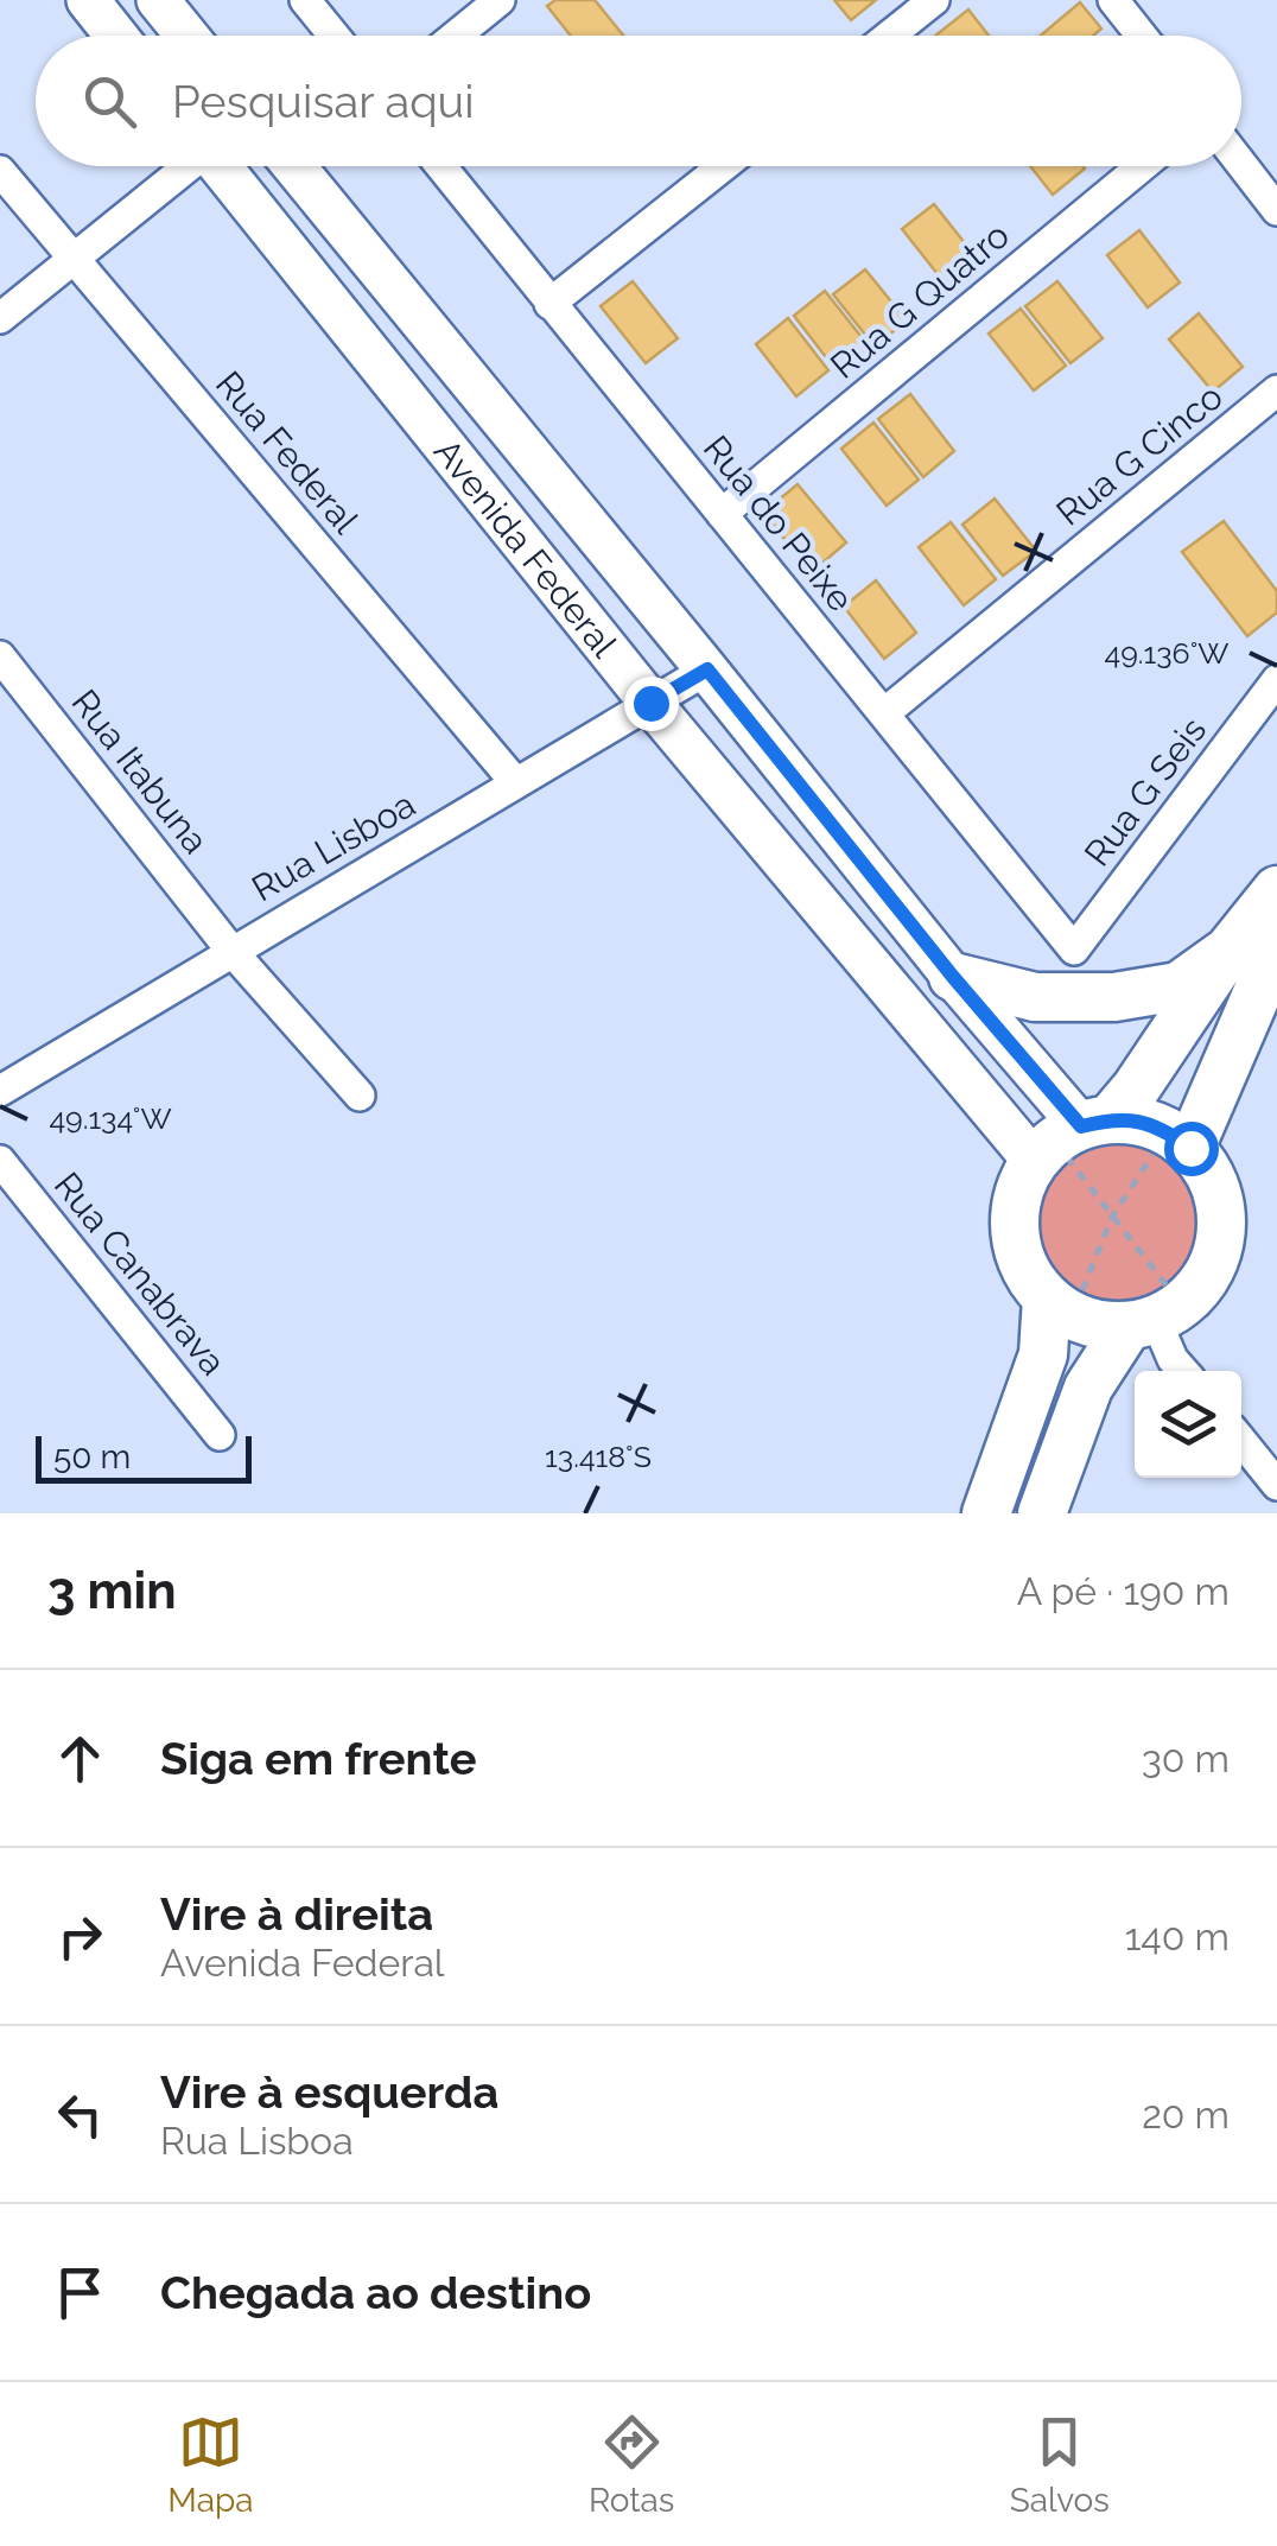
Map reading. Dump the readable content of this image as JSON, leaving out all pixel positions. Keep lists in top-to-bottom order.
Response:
{
  "streets": {
    "main road": ["Avenida Federal"],
    "street": [
      "Rua G Quatro",
      "Rua Federal",
      "Rua G Cinco",
      "Rua do Peixe",
      "Rua Itabuna",
      "Rua G Seis",
      "Rua Lisboa",
      "Rua Canabrava"
    ]
  },
  "crossings": [
    ["Rua G Quatro", "Rua do Peixe"],
    ["Rua Federal", "Rua Lisboa"],
    ["Rua G Cinco", "Rua do Peixe"],
    ["Rua do Peixe", "Rua G Seis"],
    ["Avenida Federal", "Rua Lisboa"],
    ["Rua Itabuna", "Rua Lisboa"]
  ],
  "scale_bar": "50 m",
  "page": {
    "search": "Pesquisar aqui",
    "scale": "50 m",
    "heading": ["3 min", "A pé · 190 m"],
    "list": [
      ["Siga em frente", "30 m"],
      ["Vire à direita", "Avenida Federal", "140 m"],
      ["Vire à esquerda", "Rua Lisboa", "20 m"],
      "Chegada ao destino"
    ],
    "nav": ["Mapa", "Rotas", "Salvos"]
  },
  "coordinates": ["49.136°W", "49.134°W", "13.418°S"]
}
